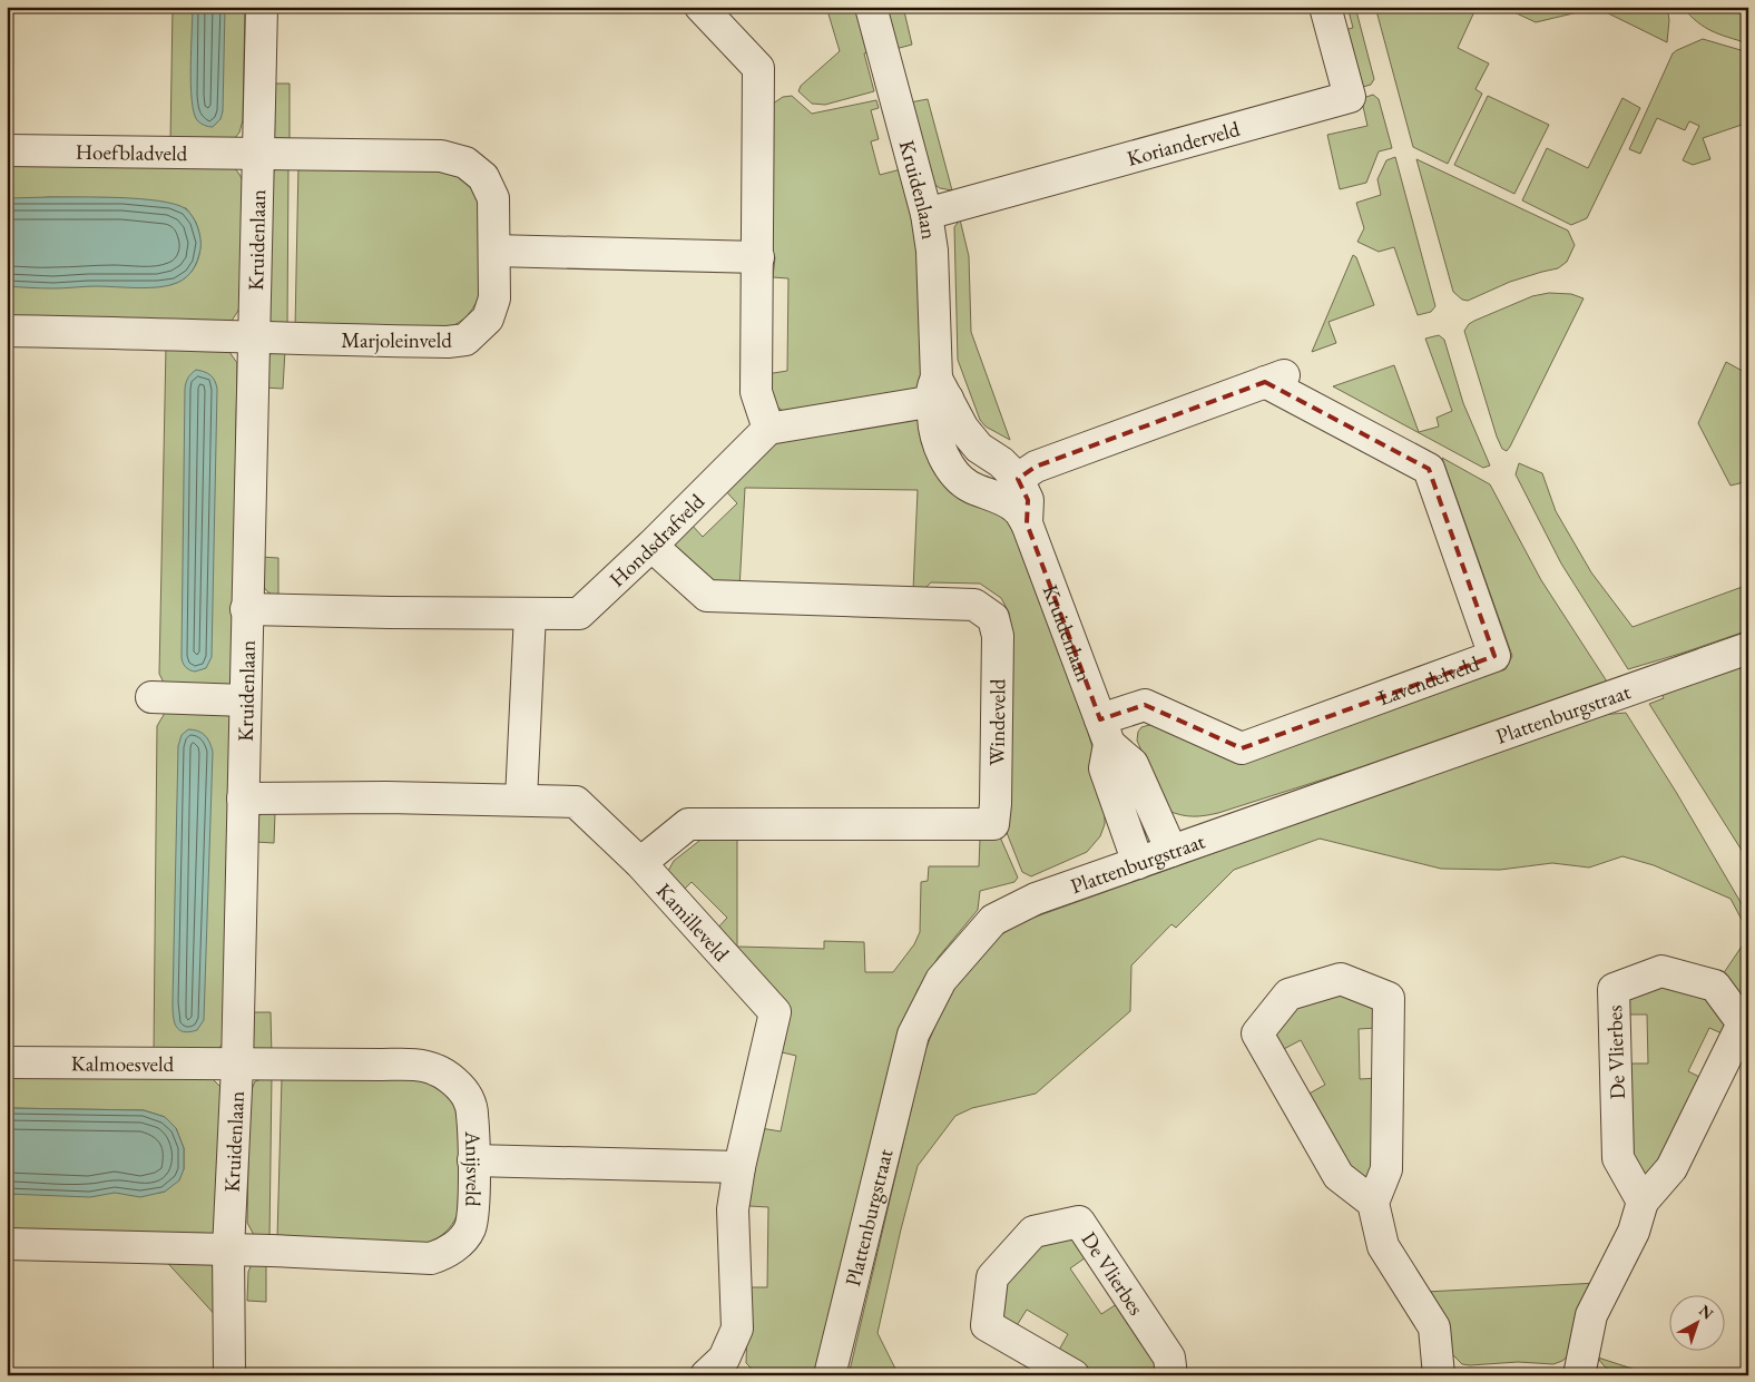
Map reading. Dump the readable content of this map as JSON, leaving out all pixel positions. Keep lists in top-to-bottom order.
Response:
{
  "streets": {
    "street": [
      "Korianderveld",
      "Hoefbladveld",
      "Kruidenlaan",
      "Marjoleinveld",
      "Hondsdrafveld",
      "Lavendelveld",
      "Plattenburgstraat",
      "Windeveld",
      "Kamilleveld",
      "De Vlierbes",
      "Kalmoesveld",
      "Anijsveld"
    ]
  },
  "crossings": [
    ["Korianderveld", "Kruidenlaan"],
    ["Hoefbladveld", "Kruidenlaan"],
    ["Hoefbladveld", "Marjoleinveld"],
    ["Kruidenlaan", "Marjoleinveld"],
    ["Kruidenlaan", "Hondsdrafveld"],
    ["Kruidenlaan", "Lavendelveld"],
    ["Kruidenlaan", "Plattenburgstraat"],
    ["Kruidenlaan", "Kamilleveld"],
    ["Kruidenlaan", "Kalmoesveld"],
    ["Kruidenlaan", "Anijsveld"],
    ["Hondsdrafveld", "Windeveld"],
    ["Windeveld", "Kamilleveld"],
    ["Kalmoesveld", "Anijsveld"]
  ],
  "north": "top right"
}
